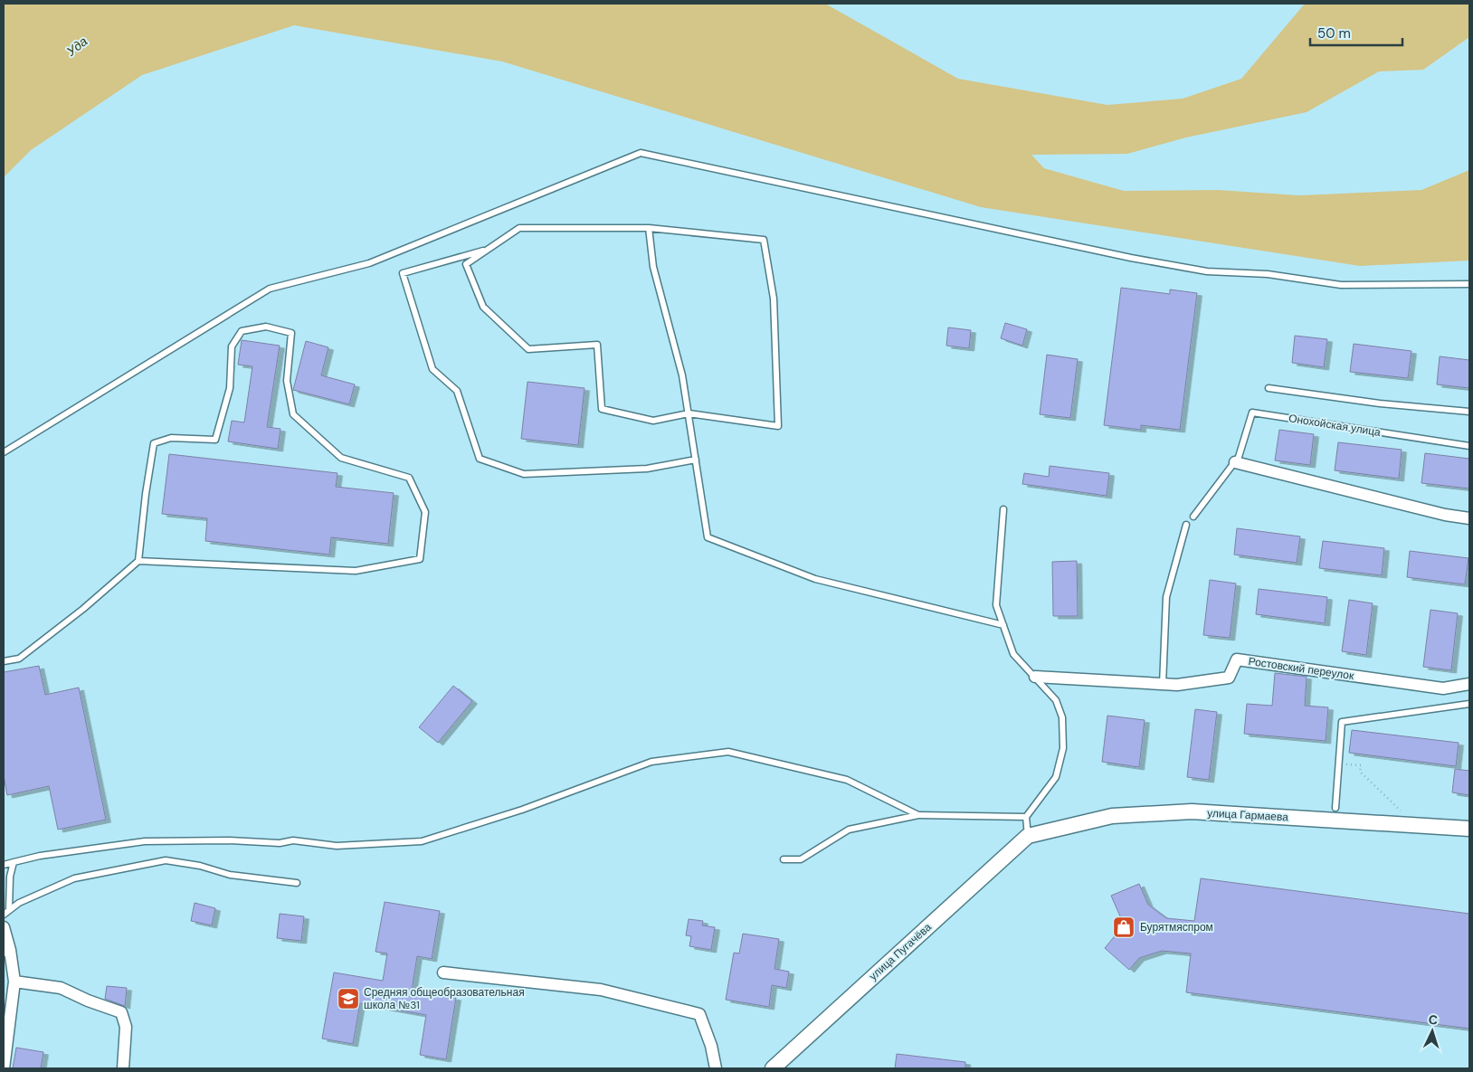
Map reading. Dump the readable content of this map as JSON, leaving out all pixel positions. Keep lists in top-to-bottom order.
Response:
{
  "streets": {
    "street": ["Ростовский переулок", "улица Гармаева", "улица Пугачёва"],
    "lane": ["Онохойская улица"]
  },
  "crossings": [
    ["улица Гармаева", "улица Пугачёва"]
  ],
  "water": ["Уда"],
  "places": {
    "shop": ["Бурятмяспром"],
    "school or university": ["Средняя общеобразовательная школа №31"]
  },
  "scale_bar": "50 m",
  "north": "top"
}
